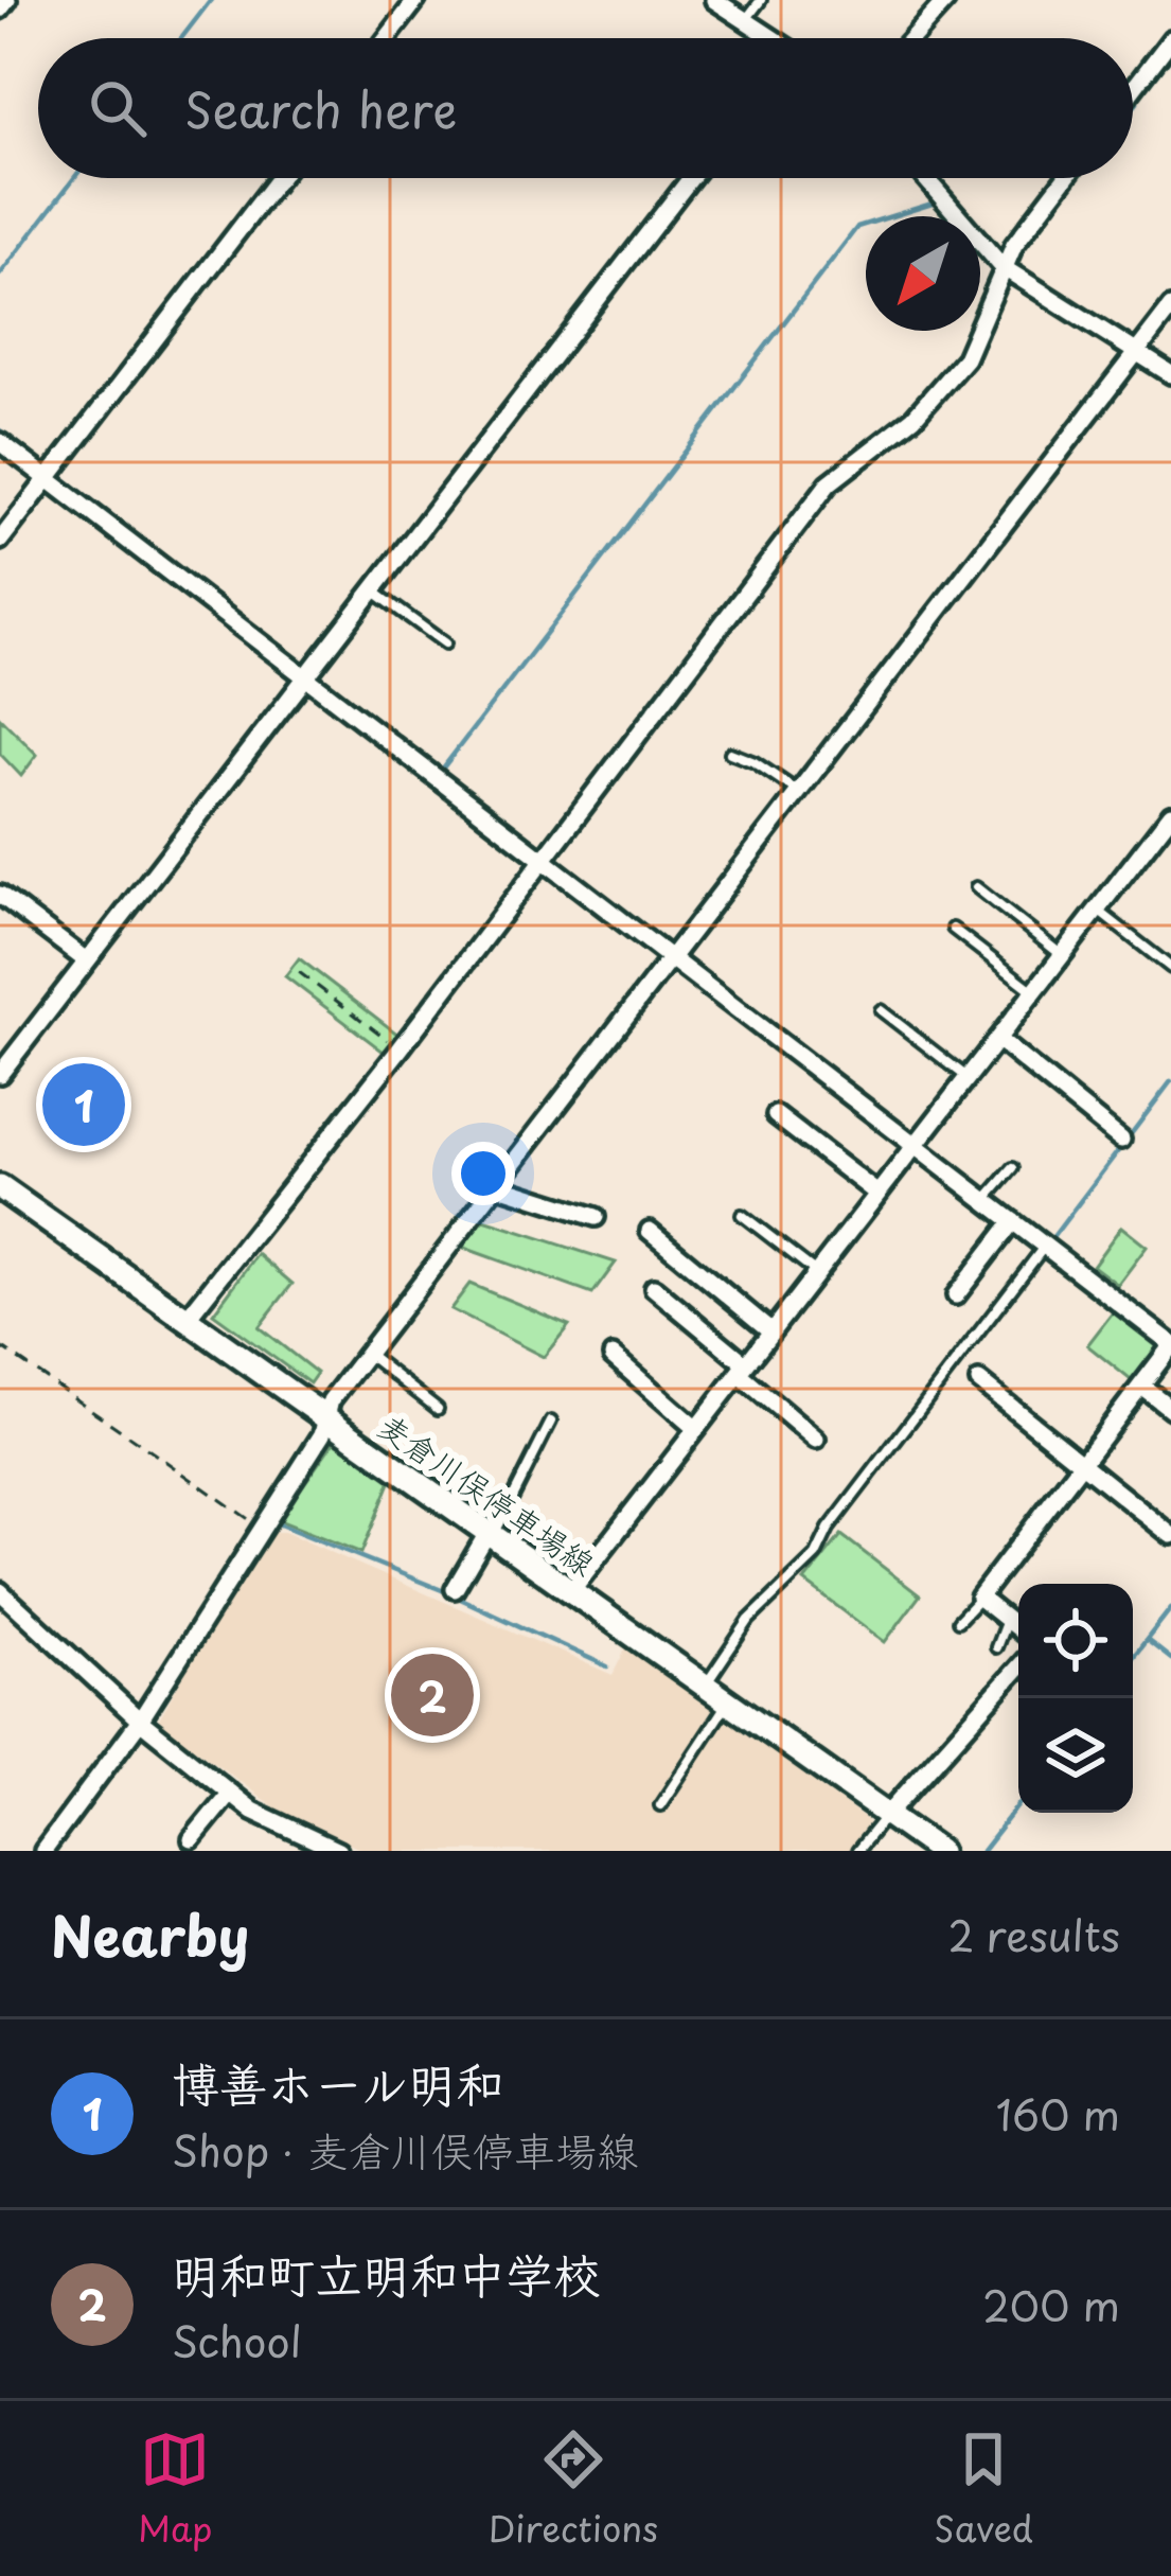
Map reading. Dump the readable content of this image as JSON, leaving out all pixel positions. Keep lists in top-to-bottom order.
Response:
{
  "streets": {
    "main road": ["麦倉川俣停車場線"]
  },
  "north": "bottom left",
  "page": {
    "search": "Search here",
    "pins": ["1", "2"],
    "heading": ["Nearby", "2 results"],
    "list": [
      {
        "mark": "1",
        "name": "博善ホール明和",
        "note": "Shop · 麦倉川俣停車場線",
        "value": "160 m"
      },
      {
        "mark": "2",
        "name": "明和町立明和中学校",
        "note": "School",
        "value": "200 m"
      }
    ],
    "nav": ["Map", "Directions", "Saved"]
  }
}
